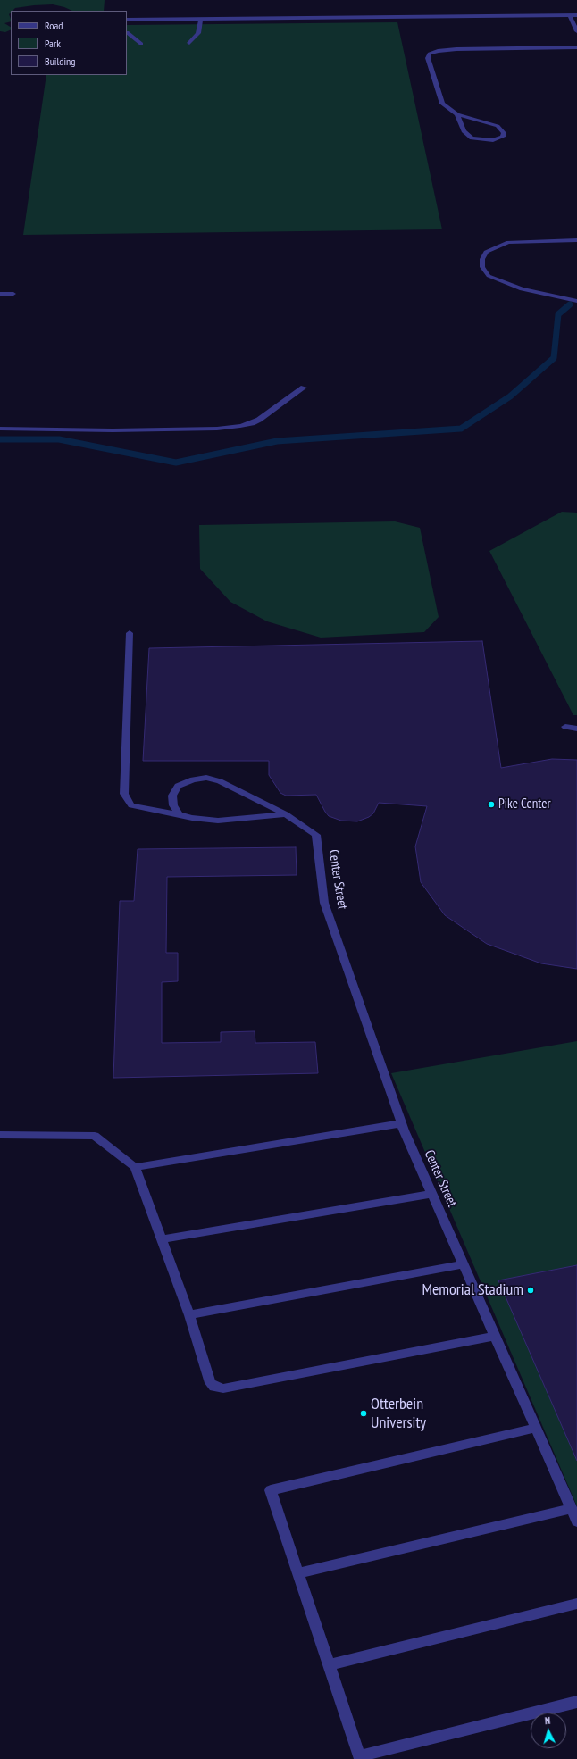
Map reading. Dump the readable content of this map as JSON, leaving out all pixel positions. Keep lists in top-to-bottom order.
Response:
{
  "streets": {
    "street": ["Center Street"]
  },
  "places": ["Pike Center", "Memorial Stadium", "Otterbein University"],
  "legend": ["Road", "Park", "Building"],
  "north": "top"
}
